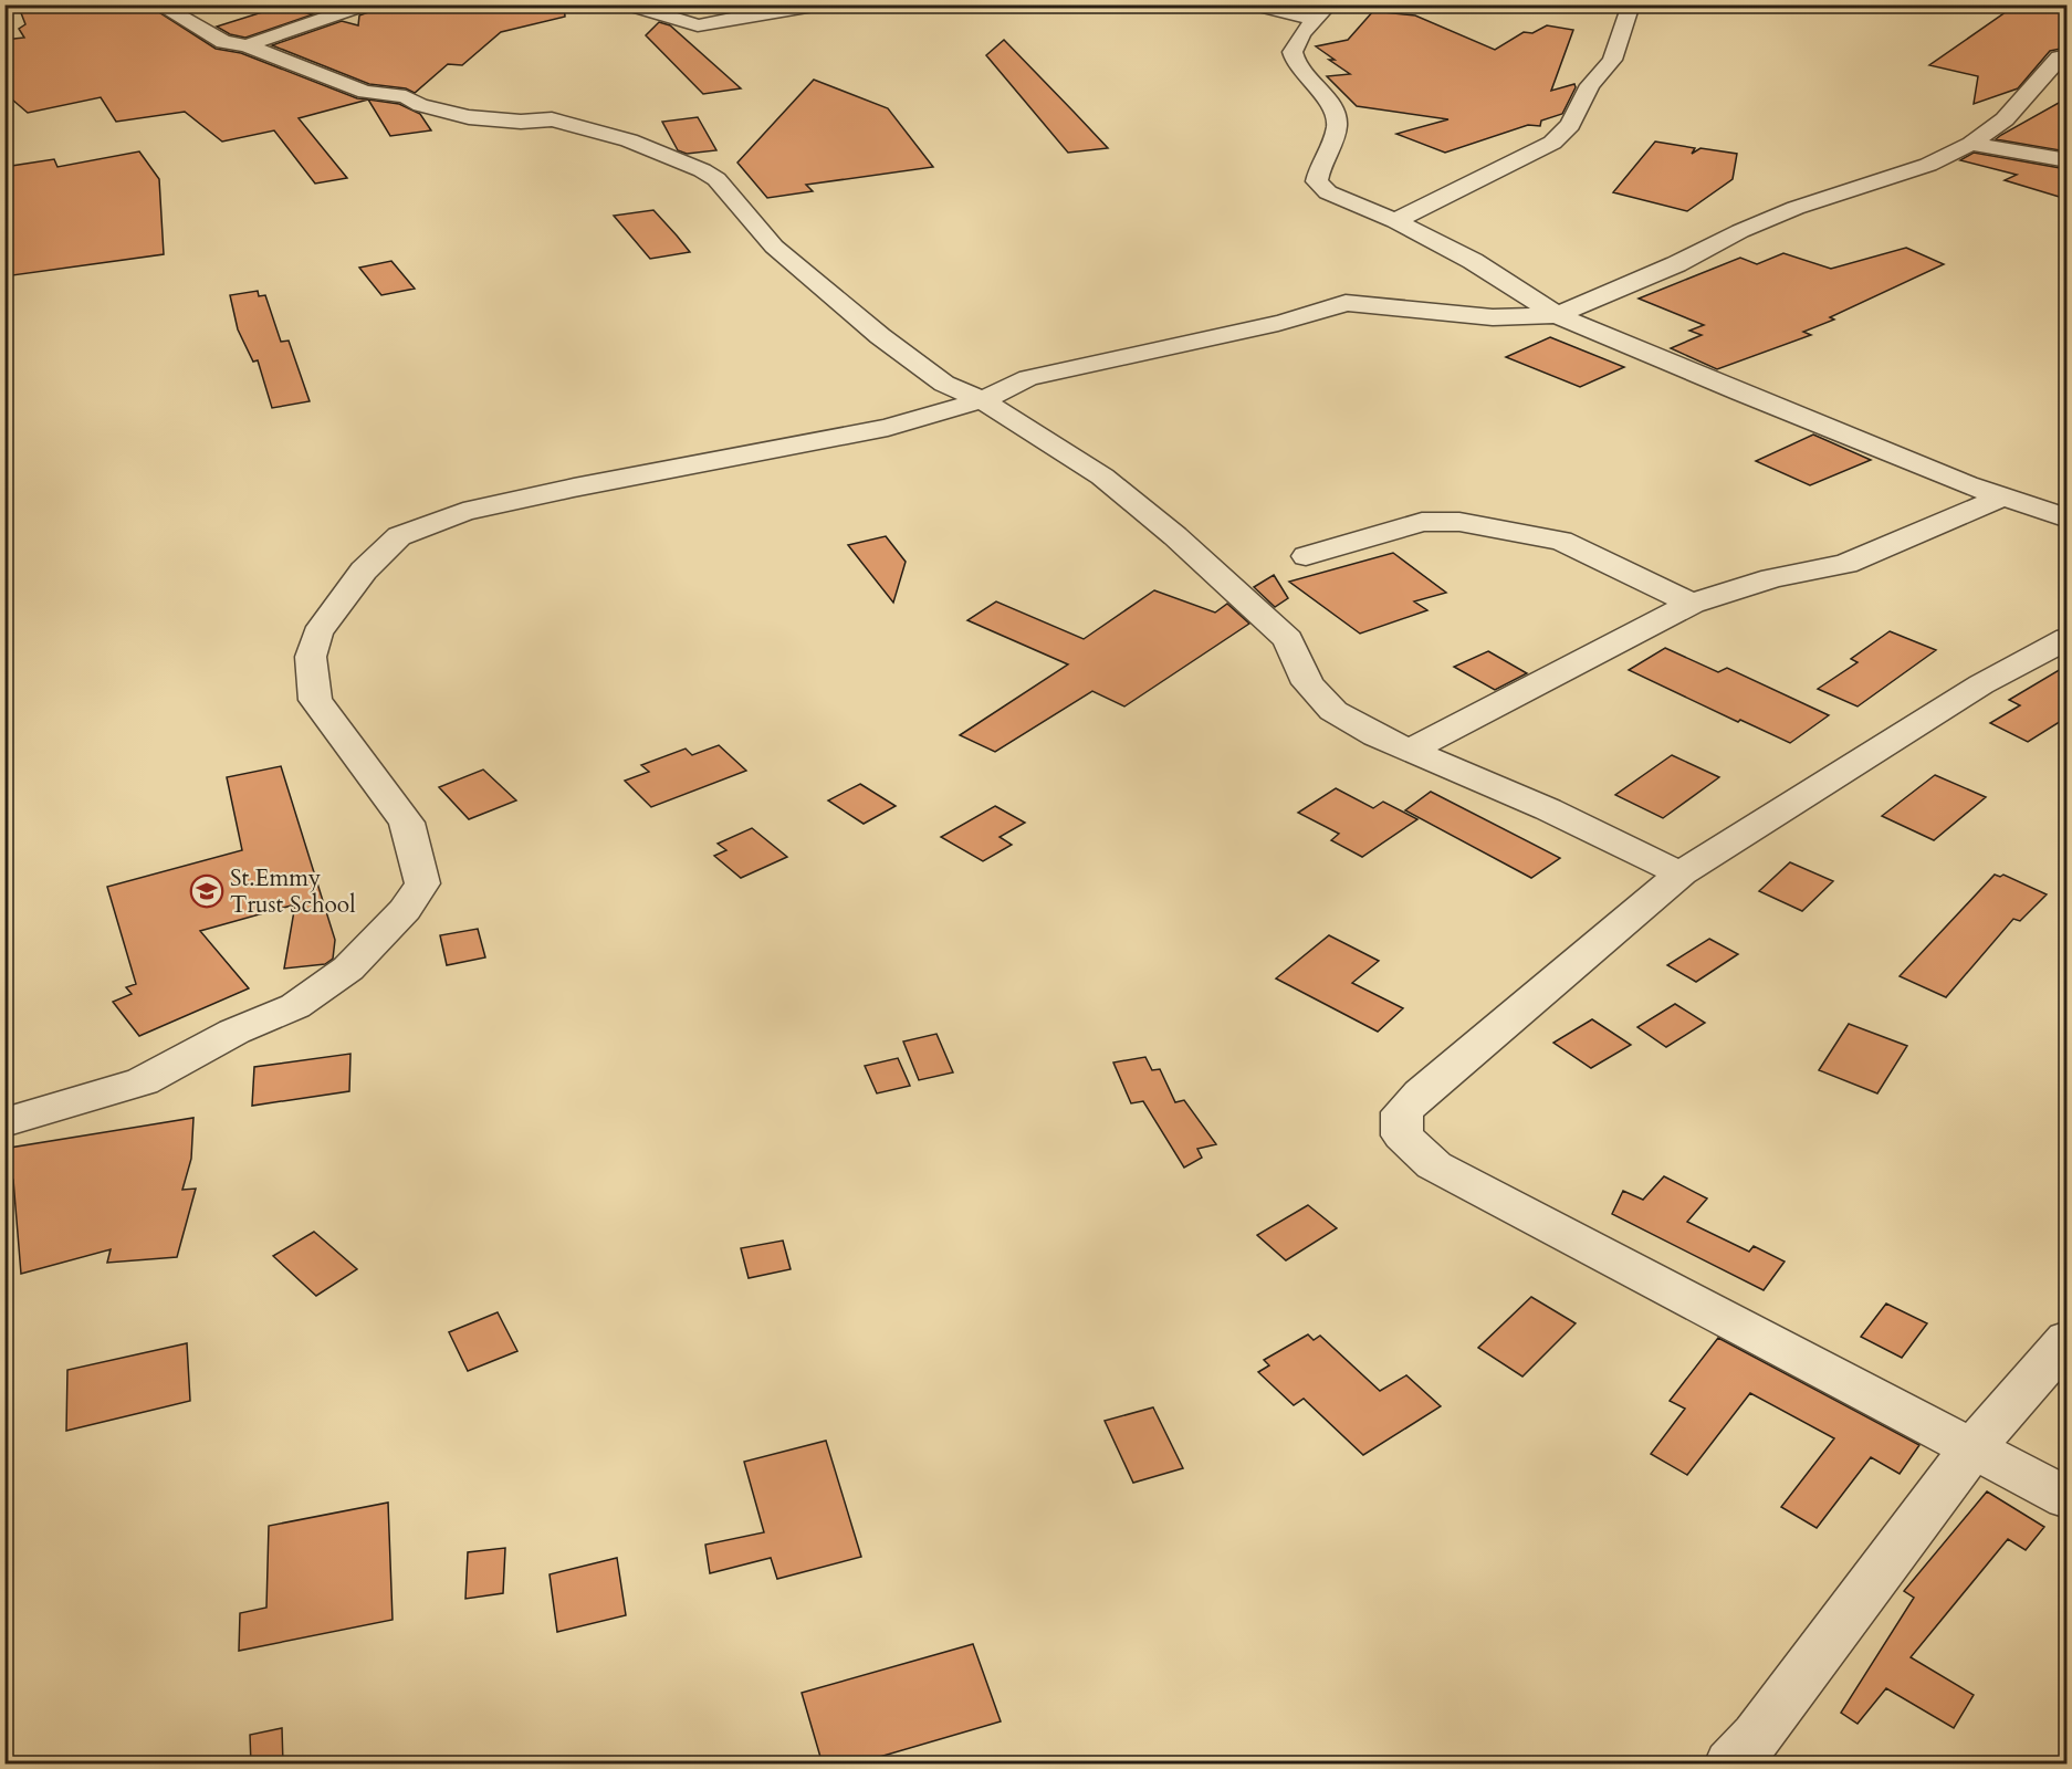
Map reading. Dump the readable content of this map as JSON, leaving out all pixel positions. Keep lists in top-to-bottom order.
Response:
{
  "places": {
    "school or university": ["St.Emmy Trust School"]
  }
}
